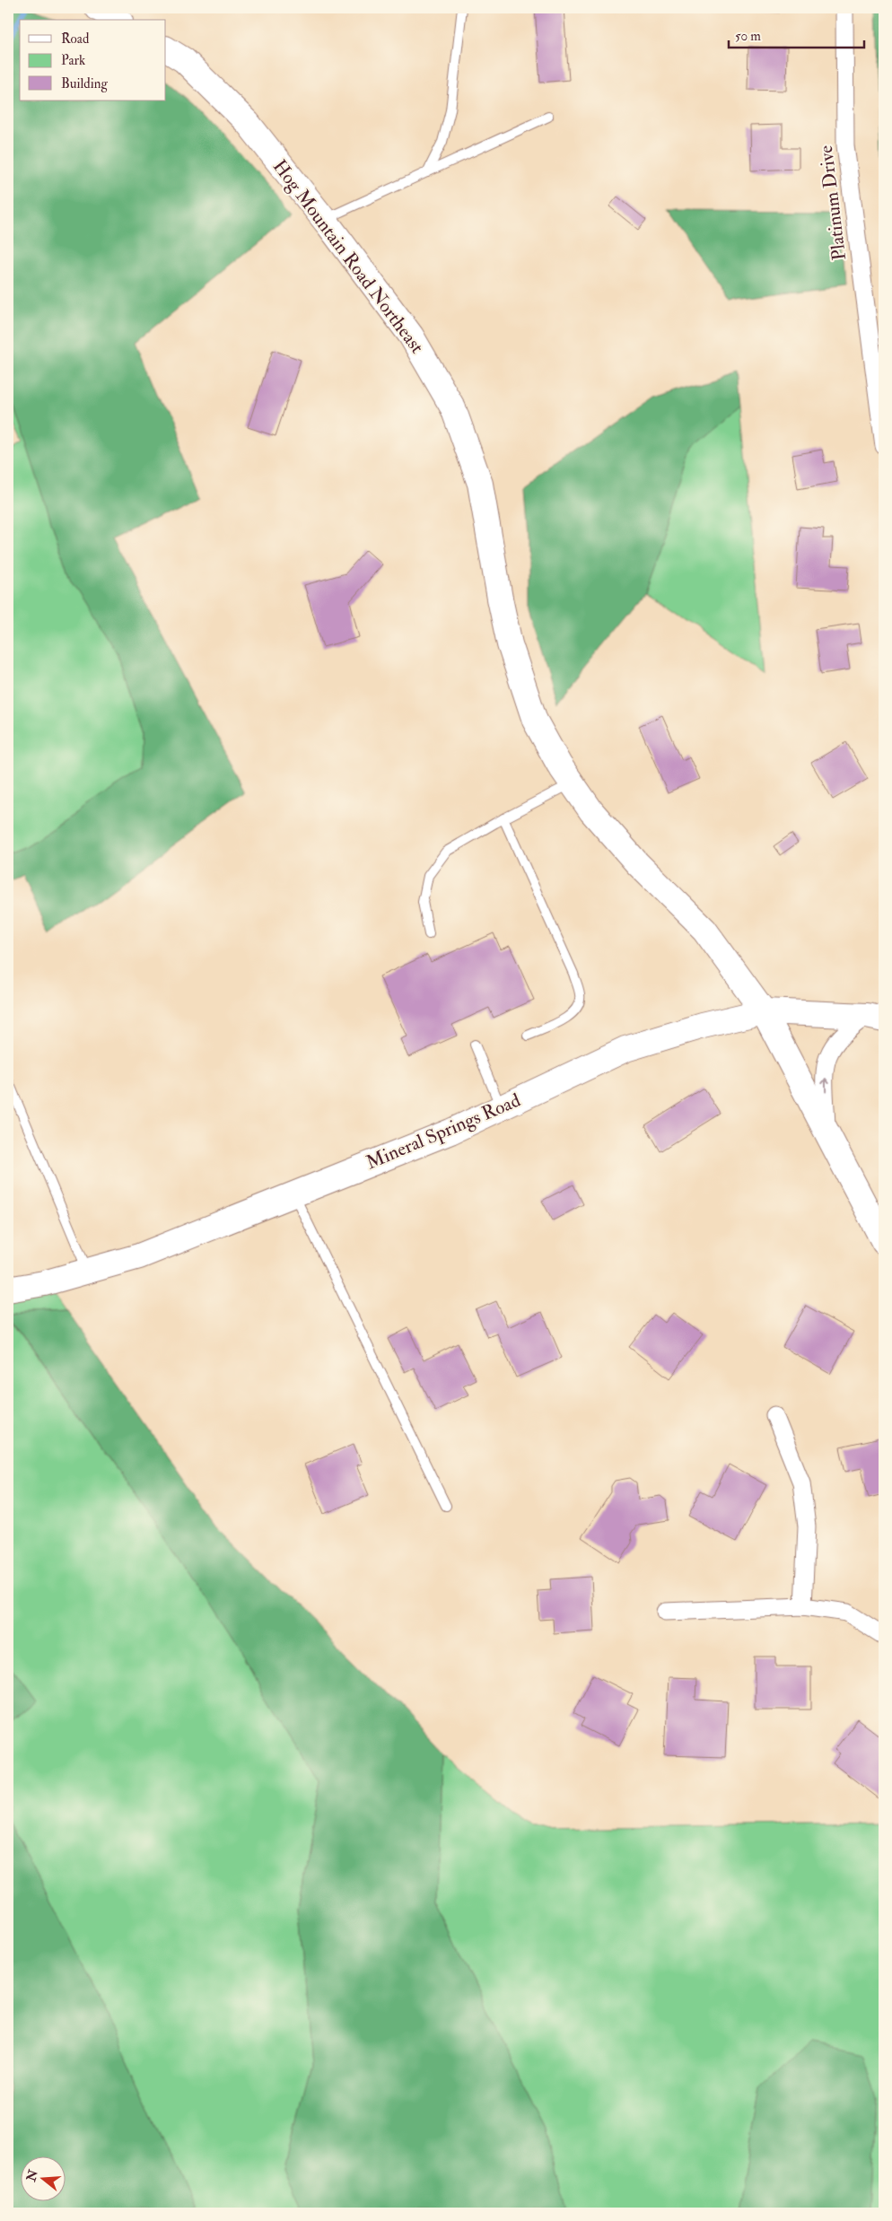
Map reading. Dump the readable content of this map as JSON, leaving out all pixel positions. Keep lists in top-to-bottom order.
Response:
{
  "streets": {
    "street": ["Platinum Drive", "Hog Mountain Road Northeast", "Mineral Springs Road"]
  },
  "crossings": [
    ["Hog Mountain Road Northeast", "Mineral Springs Road"]
  ],
  "legend": ["Road", "Park", "Building"],
  "scale_bar": "50 m",
  "north": "left"
}
